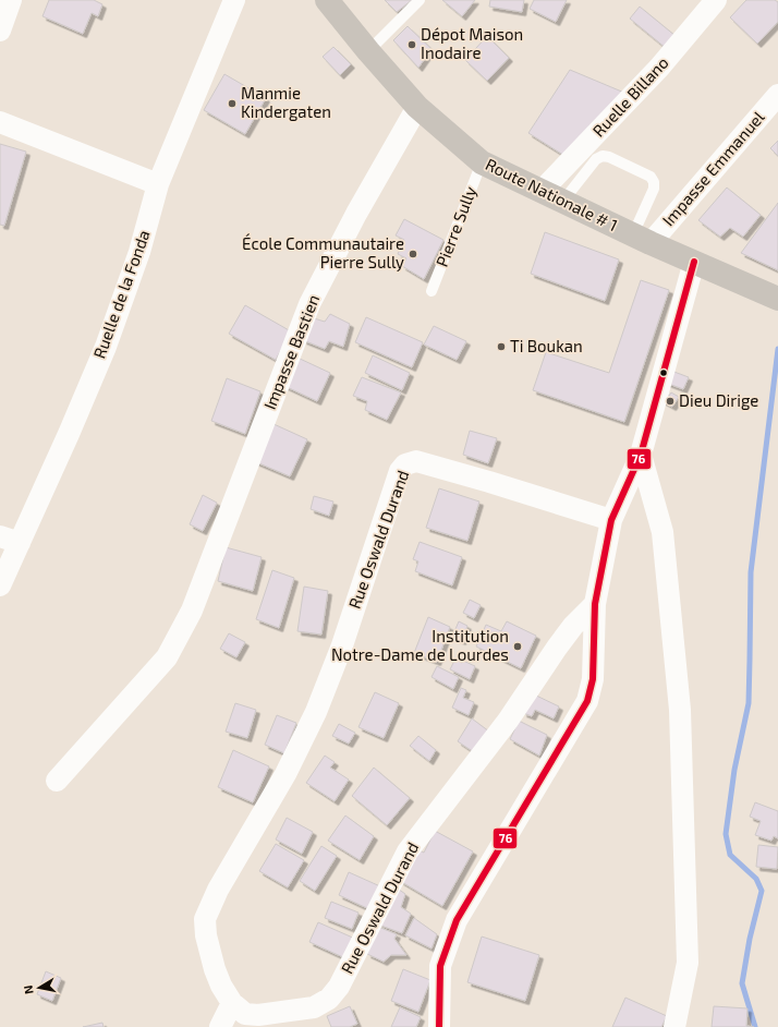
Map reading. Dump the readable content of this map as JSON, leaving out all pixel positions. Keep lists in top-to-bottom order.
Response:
{
  "streets": {
    "main road": ["Route Nationale # 1"],
    "street": [
      "Ruelle Billano",
      "Impasse Emmanuel",
      "Ruelle de la Fonda",
      "Impasse Bastien",
      "Rue Oswald Durand"
    ],
    "lane": ["Pierre Sully"]
  },
  "crossings": [
    ["Ruelle Billano", "Route Nationale # 1"],
    ["Impasse Emmanuel", "Route Nationale # 1"],
    ["Route Nationale # 1", "Pierre Sully"],
    ["Route Nationale # 1", "Impasse Bastien"]
  ],
  "places": [
    "Dépot Maison Inodaire",
    "Manmie Kindergaten",
    "École Communautaire Pierre Sully",
    "Ti Boukan",
    "Dieu Dirige",
    "Institution Notre-Dame de Lourdes"
  ],
  "lines": ["transit line 76"],
  "north": "left"
}
